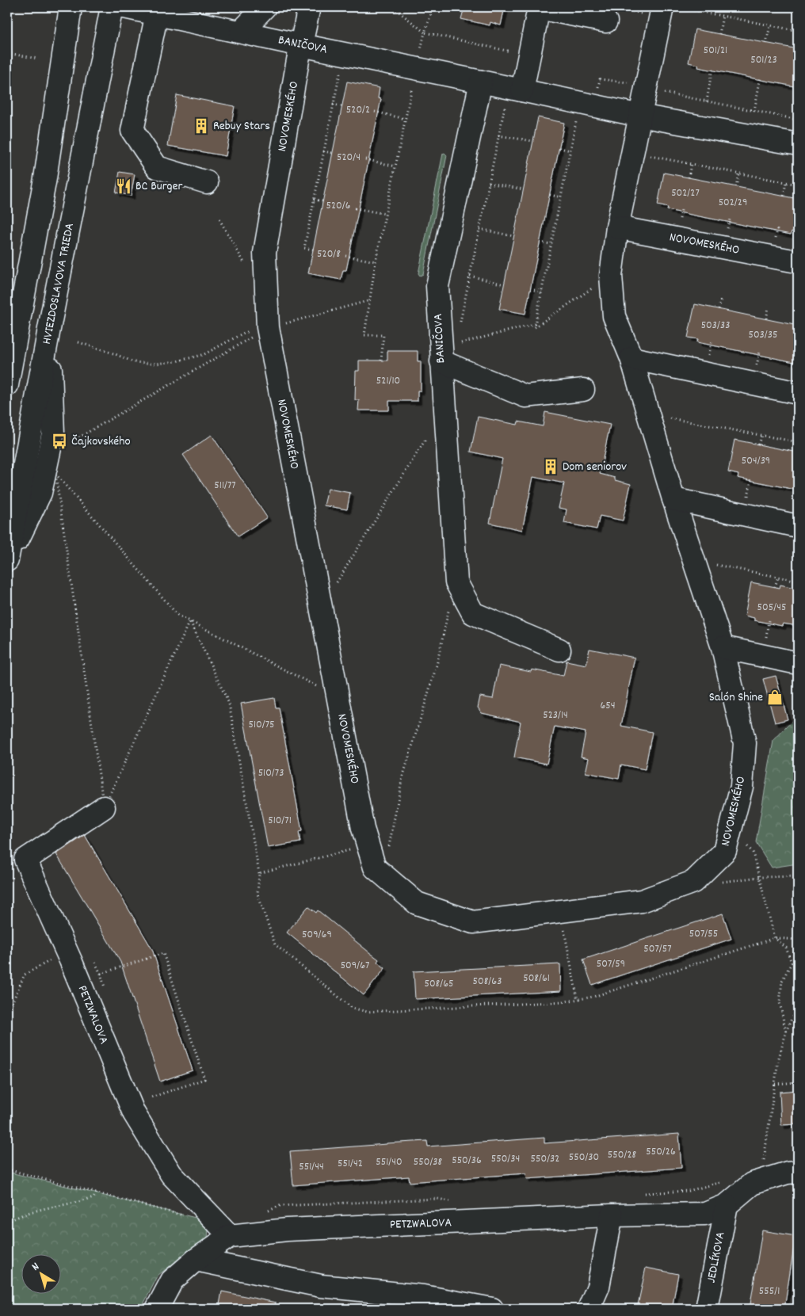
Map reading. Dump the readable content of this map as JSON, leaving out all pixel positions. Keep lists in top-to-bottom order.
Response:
{
  "streets": {
    "street": [
      "BANIČOVA",
      "NOVOMESKÉHO",
      "HVIEZDOSLAVOVA TRIEDA",
      "PETZWALOVA",
      "JEDLÍKOVA"
    ]
  },
  "crossings": [
    ["BANIČOVA", "NOVOMESKÉHO"],
    ["PETZWALOVA", "JEDLÍKOVA"]
  ],
  "places": {
    "building": ["Rebuy Stars", "Dom seniorov"],
    "restaurant": ["BC Burger"],
    "bus stop": ["Čajkovského"],
    "shop": ["Salón Shine"]
  },
  "house_numbers": [
    "501/21",
    "501/23",
    "520/2",
    "520/4",
    "502/27",
    "502/29",
    "520/6",
    "520/8",
    "503/33",
    "503/35",
    "521/10",
    "504/39",
    "511/77",
    "505/45",
    "654",
    "523/14",
    "510/75",
    "510/73",
    "510/71",
    "507/55",
    "509/69",
    "507/57",
    "507/59",
    "509/67",
    "508/61",
    "508/63",
    "508/65",
    "550/26",
    "550/28",
    "550/30",
    "550/34",
    "550/32",
    "550/36",
    "551/40",
    "550/38",
    "551/42",
    "551/44",
    "555/1"
  ],
  "north": "top left"
}
